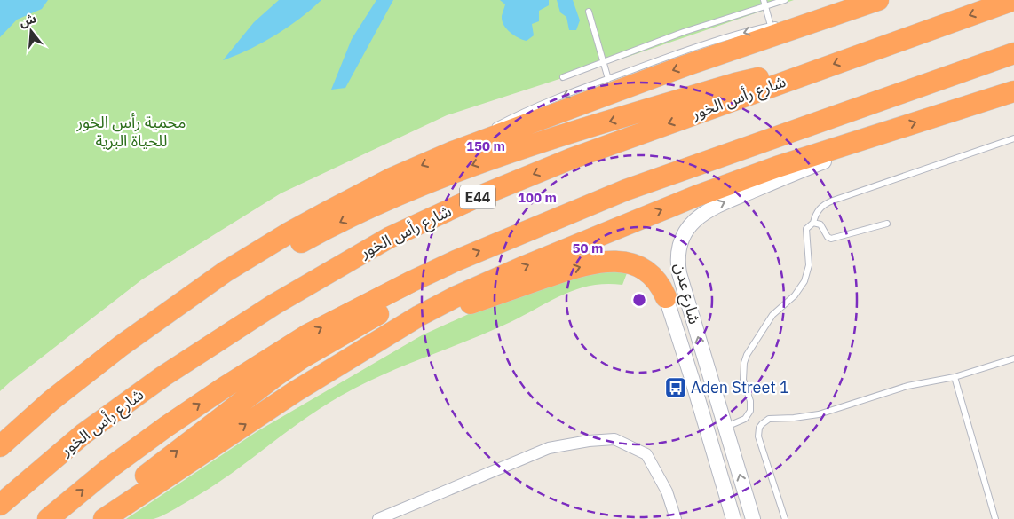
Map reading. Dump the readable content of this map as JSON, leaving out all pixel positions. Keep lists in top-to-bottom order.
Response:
{
  "streets": {
    "highway": ["شارع رأس الخور", "E44"],
    "street": ["شارع عدن"]
  },
  "parks": ["محمية رأس الخور للحياة البرية"],
  "places": {
    "bus stop": ["Aden Street 1"]
  },
  "north": "top",
  "rings": ["150 m", "100 m", "50 m"]
}
